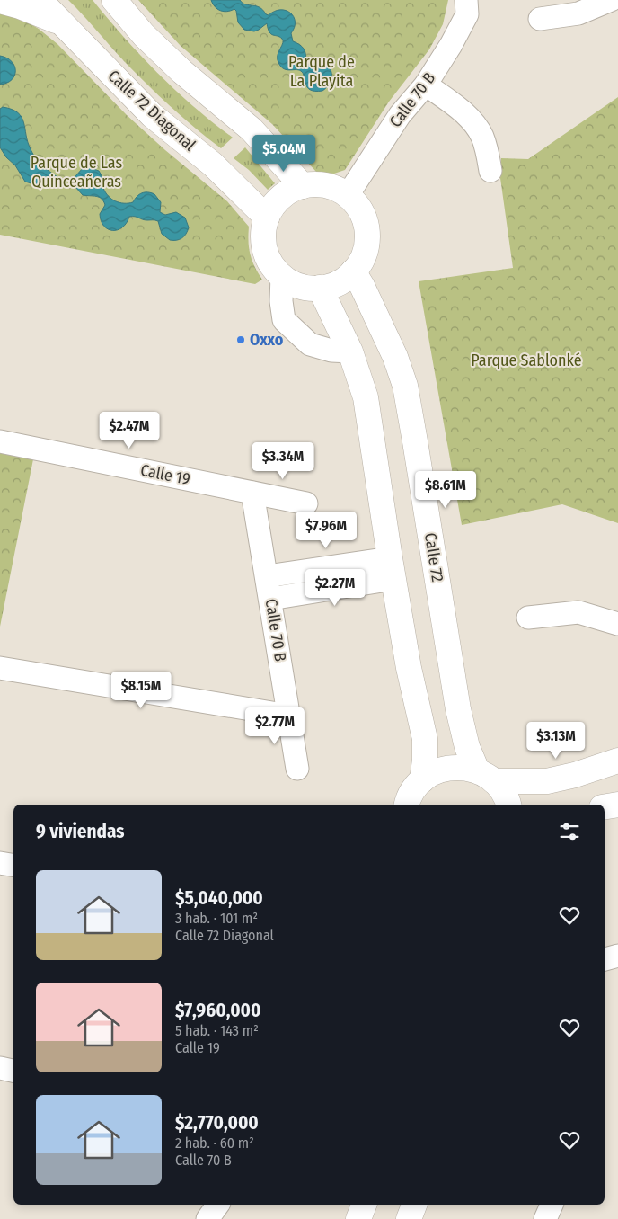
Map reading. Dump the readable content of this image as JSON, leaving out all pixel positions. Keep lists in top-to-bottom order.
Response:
{
  "streets": {
    "main road": ["Calle 72 Diagonal", "Calle 72"],
    "street": ["Calle 70 B", "Calle 19"]
  },
  "crossings": [
    ["Calle 70 B", "Calle 72 Diagonal"],
    ["Calle 70 B", "Calle 19"],
    ["Calle 70 B", "Calle 72"],
    ["Calle 72 Diagonal", "Calle 72"]
  ],
  "parks": ["Parque de La Playita", "Parque de Las Quinceañeras", "Parque Sablonké"],
  "places": ["Oxxo"],
  "page": {
    "price": [
      "$5.04M",
      "$2.47M",
      "$3.34M",
      "$8.61M",
      "$7.96M",
      "$2.27M",
      "$8.15M",
      "$2.77M",
      "$3.13M"
    ],
    "heading": "9 viviendas",
    "list": [
      {
        "name": "$5,040,000",
        "note": "3 hab. · 101 m² · Calle 72 Diagonal"
      },
      {
        "name": "$7,960,000",
        "note": "5 hab. · 143 m² · Calle 19"
      },
      {
        "name": "$2,770,000",
        "note": "2 hab. · 60 m² · Calle 70 B"
      }
    ]
  }
}
